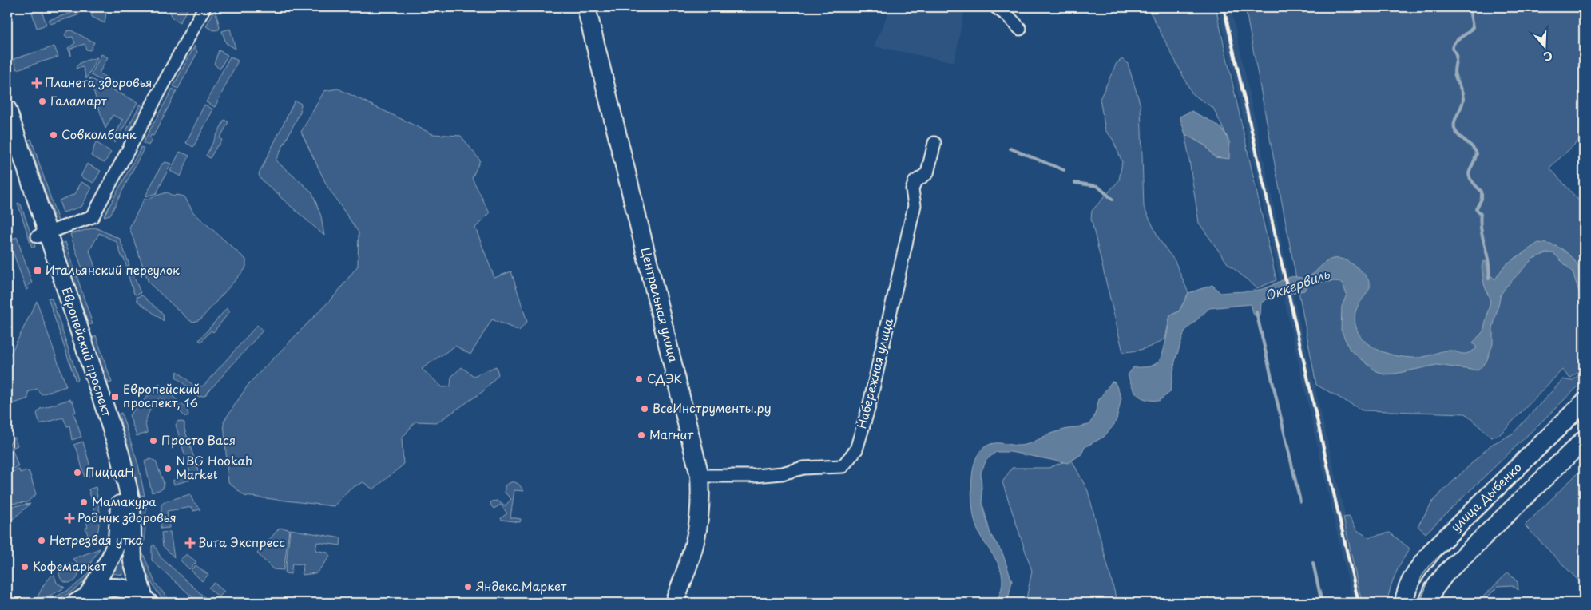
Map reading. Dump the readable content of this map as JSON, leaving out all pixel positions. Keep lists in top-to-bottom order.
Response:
{
  "streets": {
    "street": [
      "Центральная улица",
      "Европейский проспект",
      "Набережная улица",
      "улица Дыбенко"
    ]
  },
  "crossings": [
    ["Центральная улица", "Набережная улица"]
  ],
  "water": ["Оккервиль"],
  "places": {
    "health": ["Планета здоровья", "Родник здоровья", "Вита Экспресс"],
    "other": [
      "Галамарт",
      "Совкомбанк",
      "СДЭК",
      "ВсеИнструменты.ру",
      "Магнит",
      "Просто Вася",
      "NBG Hookah Market",
      "ПиццаН",
      "Мамакура",
      "Нетрезвая утка",
      "Кофемаркет",
      "Яндекс.Маркет"
    ],
    "transit": ["Итальянский переулок", "Европейский проспект, 16"]
  },
  "north": "bottom"
}
